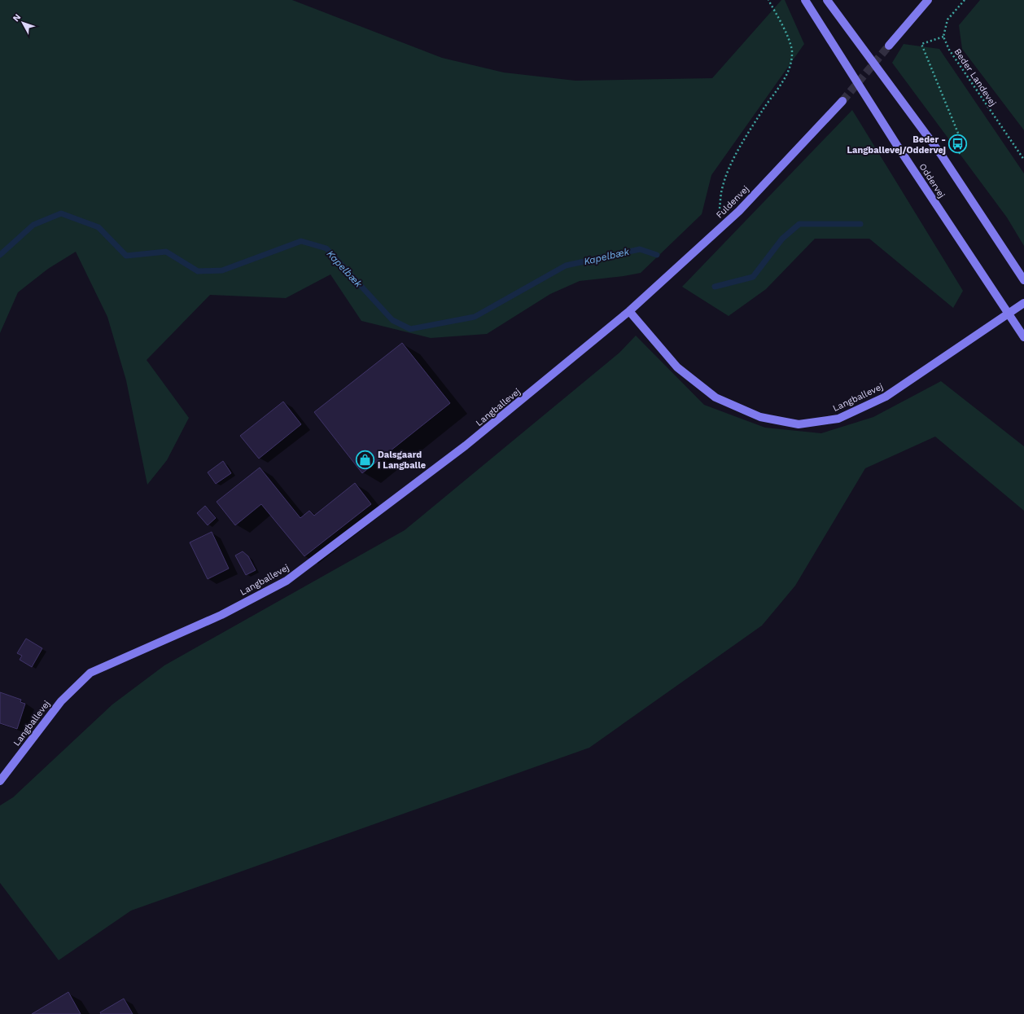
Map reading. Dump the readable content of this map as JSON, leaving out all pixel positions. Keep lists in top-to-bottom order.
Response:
{
  "streets": {
    "street": ["Oddervej", "Fuldenvej", "Langballevej"],
    "path": ["Beder Landevej"]
  },
  "crossings": [
    ["Oddervej", "Langballevej"],
    ["Fuldenvej", "Langballevej"]
  ],
  "water": ["Kapelbæk"],
  "places": {
    "bus stop": ["Beder - Langballevej/Oddervej"],
    "shop": ["Dalsgaard i Langballe"]
  },
  "north": "top left"
}
